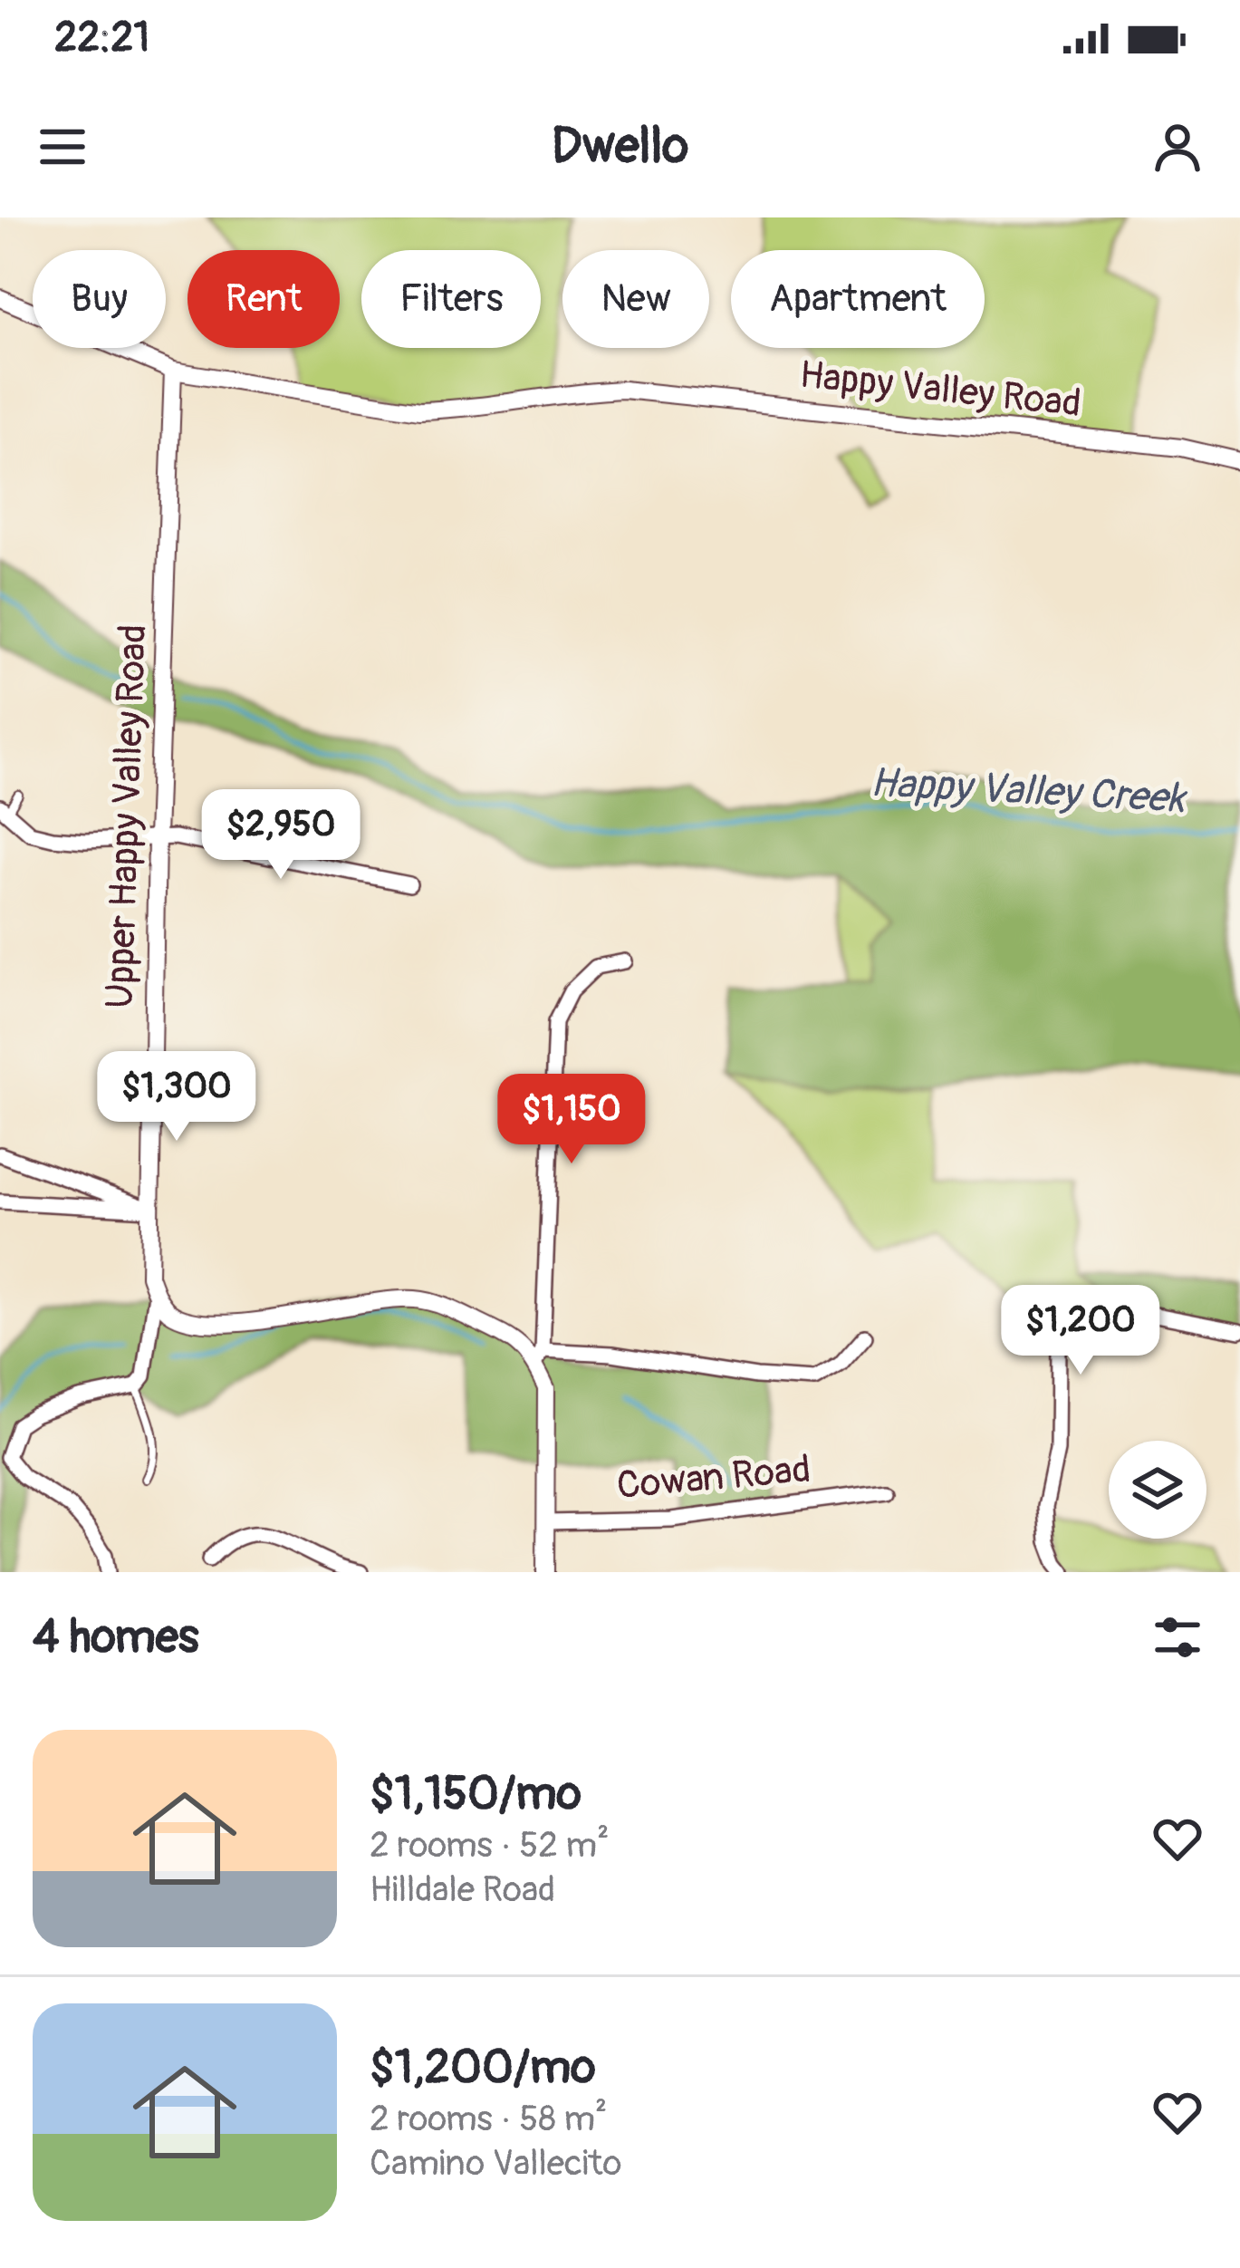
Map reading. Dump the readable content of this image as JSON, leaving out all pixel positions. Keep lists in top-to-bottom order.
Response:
{
  "streets": {
    "street": ["Happy Valley Road", "Upper Happy Valley Road", "Cowan Road"]
  },
  "crossings": [
    ["Happy Valley Road", "Upper Happy Valley Road"]
  ],
  "water": ["Happy Valley Creek"],
  "page": {
    "status": "22:21",
    "header": "Dwello",
    "chip": [
      "Buy",
      "Rent",
      "Filters",
      "New",
      "Apartment"
    ],
    "price": [
      "$2,950",
      "$1,300",
      "$1,150",
      "$1,200"
    ],
    "heading": "4 homes",
    "list": [
      {
        "name": "$1,150/mo",
        "note": "2 rooms · 52 m² · Hilldale Road"
      },
      {
        "name": "$1,200/mo",
        "note": "2 rooms · 58 m² · Camino Vallecito"
      }
    ]
  }
}
